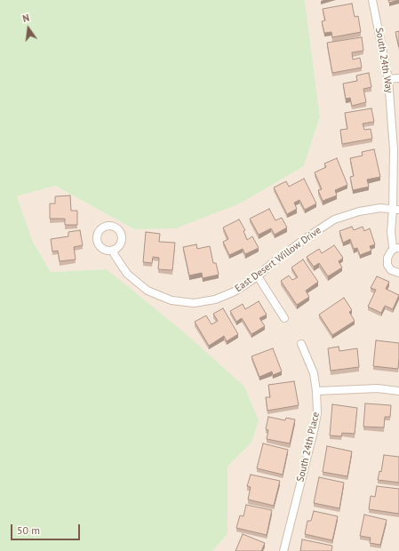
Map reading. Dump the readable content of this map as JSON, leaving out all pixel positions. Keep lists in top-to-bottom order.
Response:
{
  "streets": {
    "street": ["South 24th Way", "East Desert Willow Drive", "South 24th Place"]
  },
  "crossings": [
    ["South 24th Way", "East Desert Willow Drive"]
  ],
  "scale_bar": "50 m",
  "north": "top"
}
